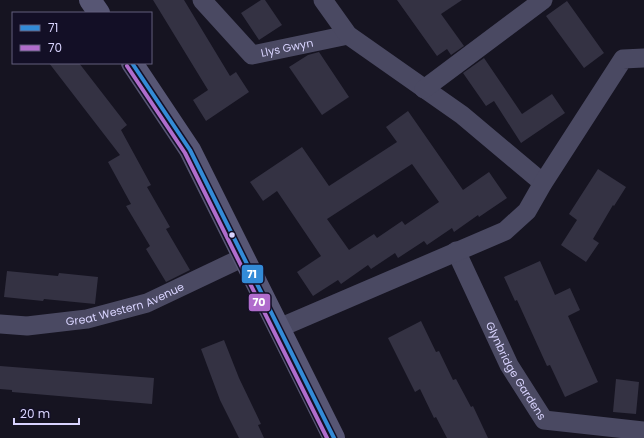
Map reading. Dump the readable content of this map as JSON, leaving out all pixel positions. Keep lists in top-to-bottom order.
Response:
{
  "streets": {
    "street": ["Llys Gwyn", "Great Western Avenue", "Glynbridge Gardens"]
  },
  "lines": ["transit line 71", "transit line 70"],
  "legend": ["71", "70"],
  "scale_bar": "20 m"
}
